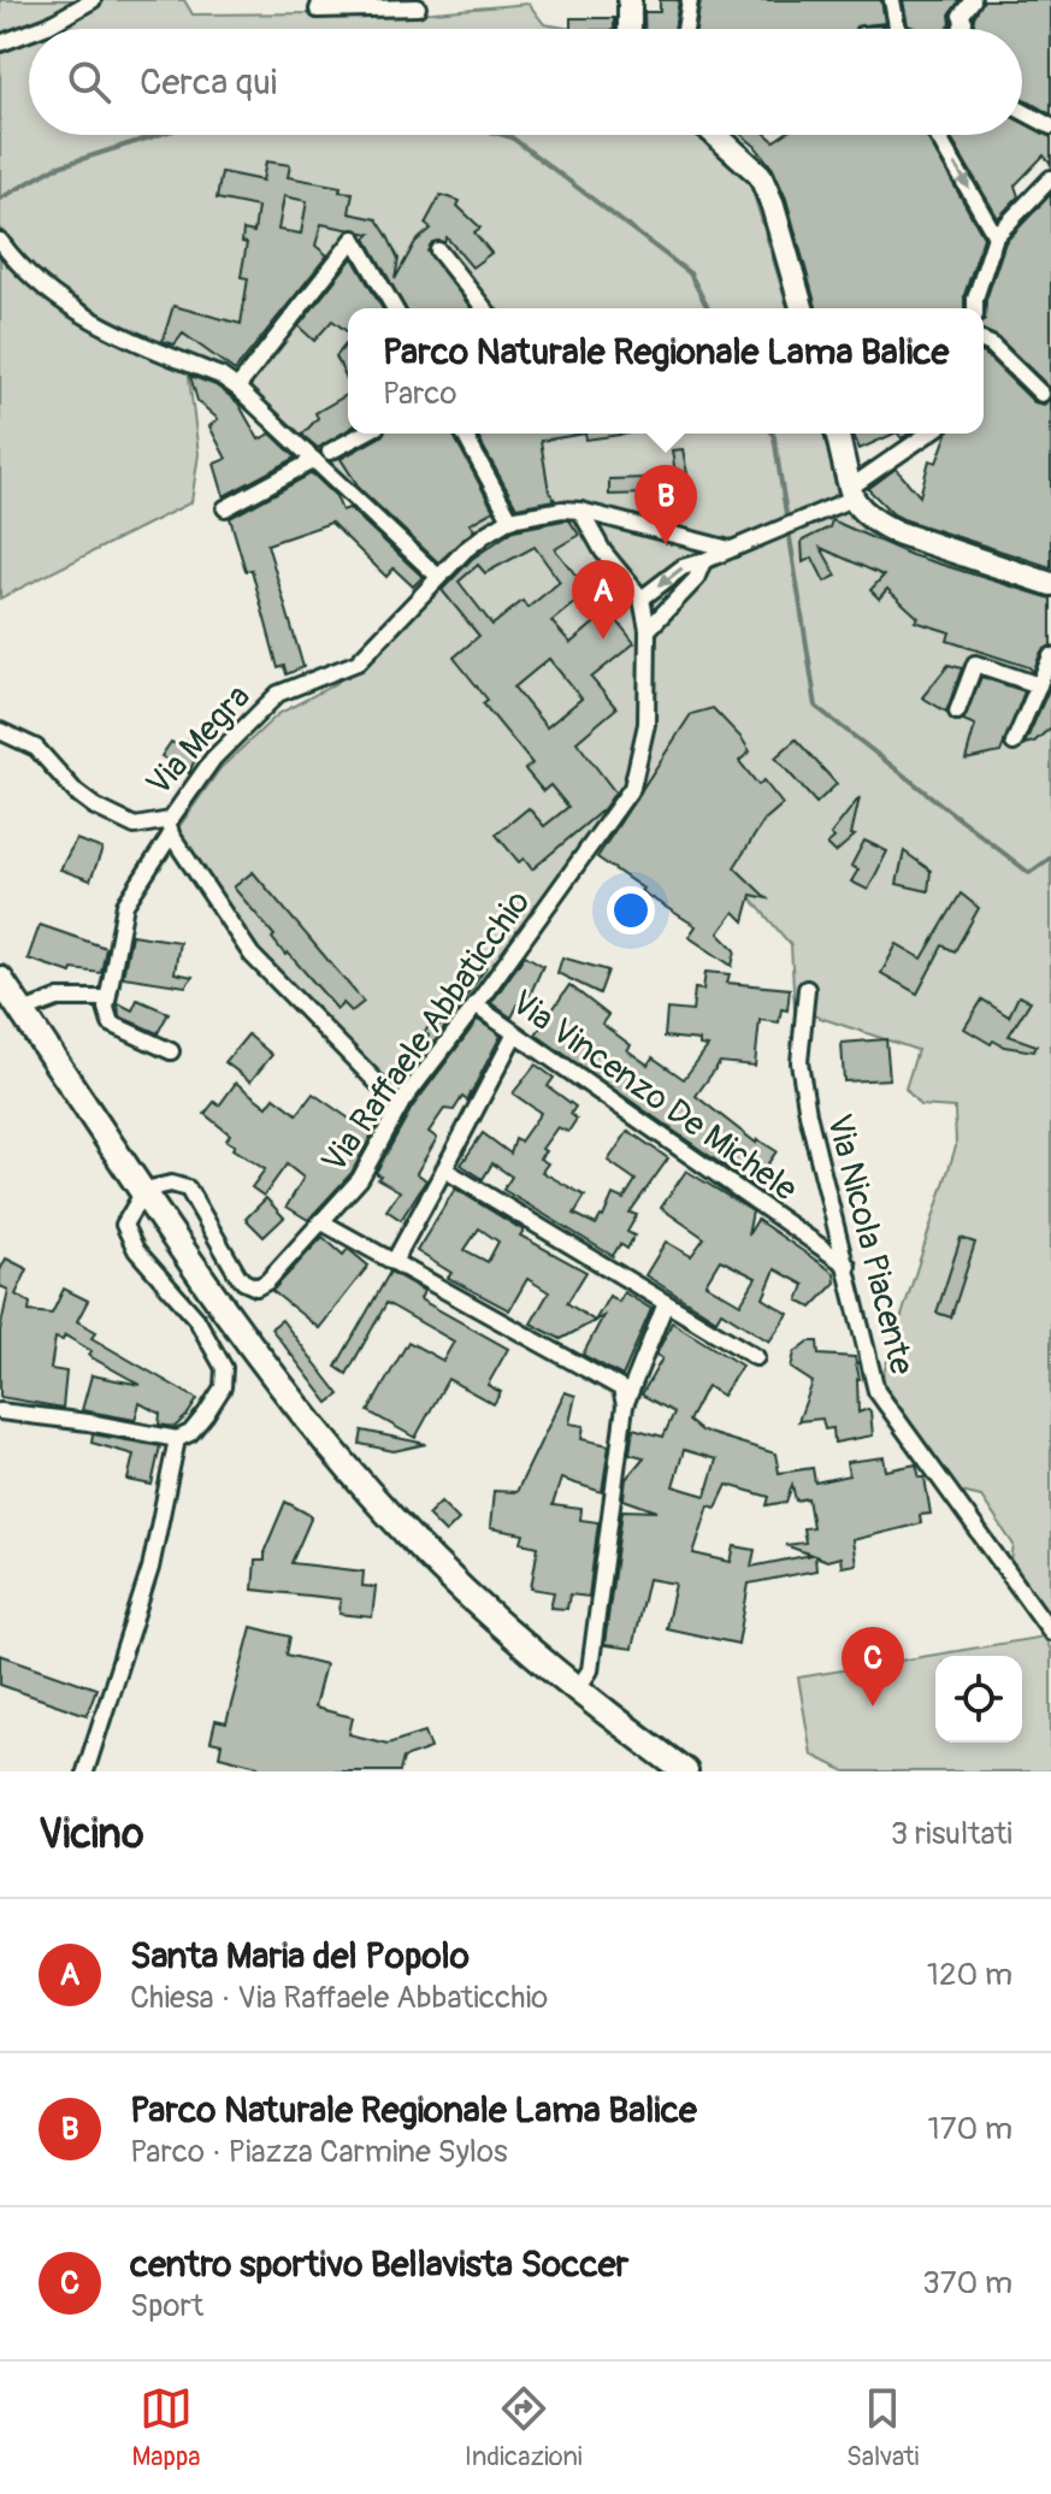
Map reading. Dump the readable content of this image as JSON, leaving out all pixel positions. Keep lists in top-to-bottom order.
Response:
{
  "streets": {
    "street": [
      "Via Megra",
      "Via Raffaele Abbaticchio",
      "Via Vincenzo De Michele",
      "Via Nicola Piacente"
    ]
  },
  "crossings": [
    ["Via Raffaele Abbaticchio", "Via Vincenzo De Michele"],
    ["Via Vincenzo De Michele", "Via Nicola Piacente"]
  ],
  "page": {
    "search": "Cerca qui",
    "popup": ["Parco Naturale Regionale Lama Balice", "Parco"],
    "pins": ["B", "A", "C"],
    "heading": ["Vicino", "3 risultati"],
    "list": [
      {
        "mark": "A",
        "name": "Santa Maria del Popolo",
        "note": "Chiesa · Via Raffaele Abbaticchio",
        "value": "120 m"
      },
      {
        "mark": "B",
        "name": "Parco Naturale Regionale Lama Balice",
        "note": "Parco · Piazza Carmine Sylos",
        "value": "170 m"
      },
      {
        "mark": "C",
        "name": "centro sportivo Bellavista Soccer",
        "note": "Sport",
        "value": "370 m"
      }
    ],
    "nav": ["Mappa", "Indicazioni", "Salvati"]
  }
}
